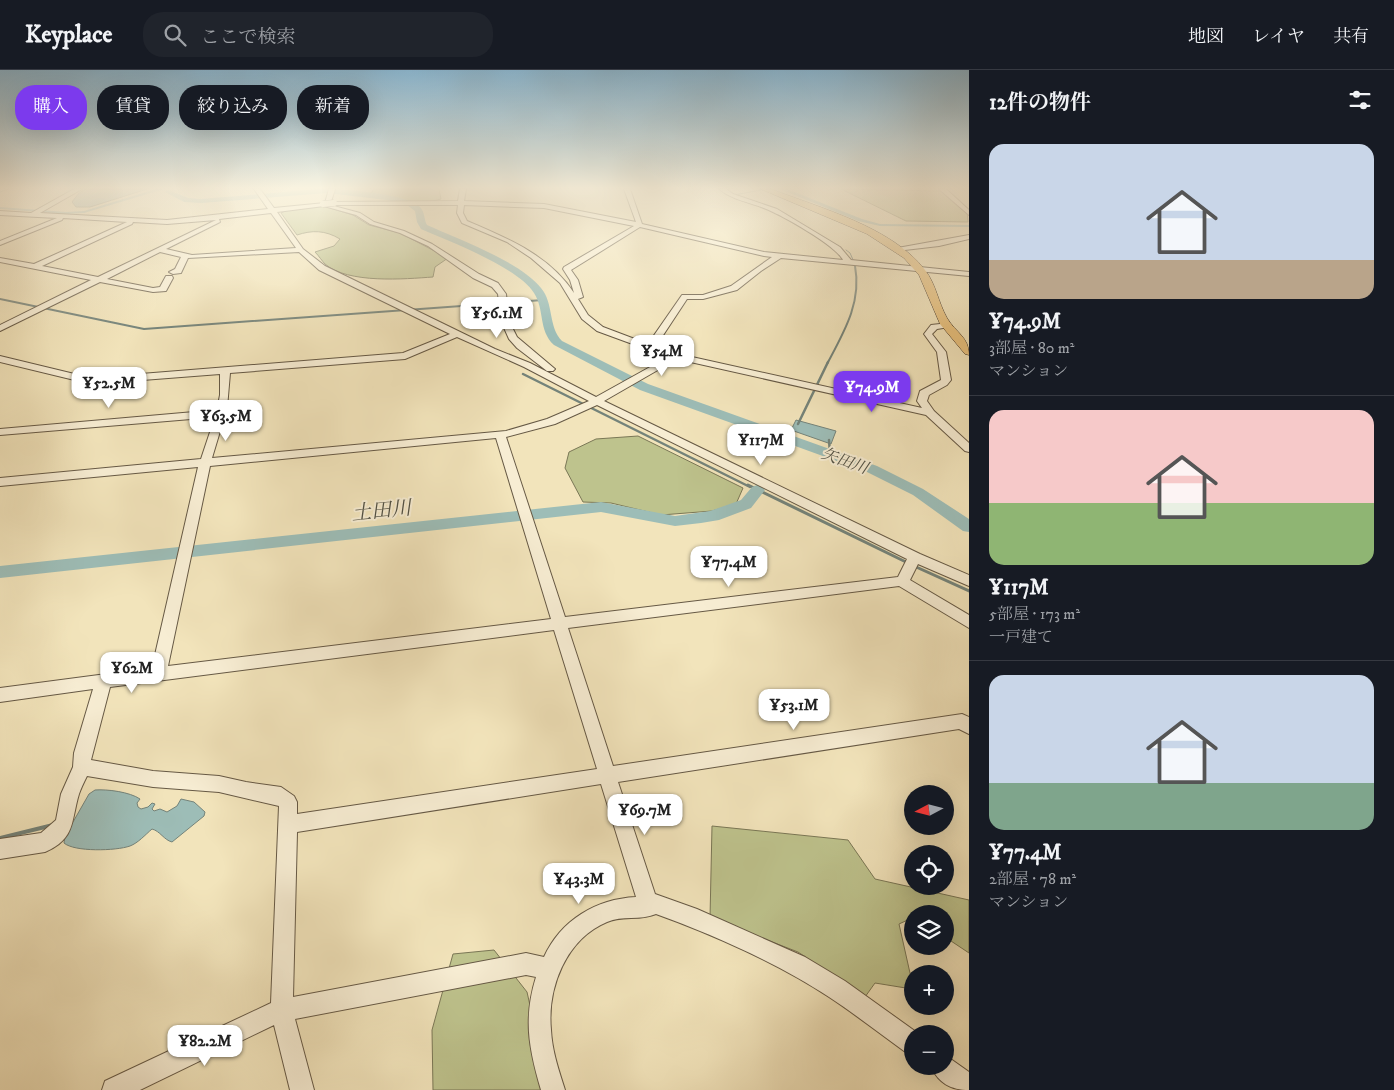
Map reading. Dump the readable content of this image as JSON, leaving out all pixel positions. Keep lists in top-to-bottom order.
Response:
{
  "water": ["矢田川", "土田川"],
  "north": "left",
  "page": {
    "header": "Keyplace",
    "search": "ここで検索",
    "nav": ["地図", "レイヤ", "共有"],
    "heading": "12件の物件",
    "chip": [
      "購入",
      "賃貸",
      "絞り込み",
      "新着"
    ],
    "list": [
      {
        "name": "¥74.9M",
        "note": "3部屋 · 80 m² · マンション"
      },
      {
        "name": "¥117M",
        "note": "5部屋 · 173 m² · 一戸建て"
      },
      {
        "name": "¥77.4M",
        "note": "2部屋 · 78 m² · マンション"
      }
    ],
    "price": [
      "¥56.1M",
      "¥54M",
      "¥52.5M",
      "¥74.9M",
      "¥63.5M",
      "¥117M",
      "¥77.4M",
      "¥62M",
      "¥53.1M",
      "¥69.7M",
      "¥43.3M",
      "¥82.2M"
    ],
    "map_buttons": ["+", "−"]
  }
}
